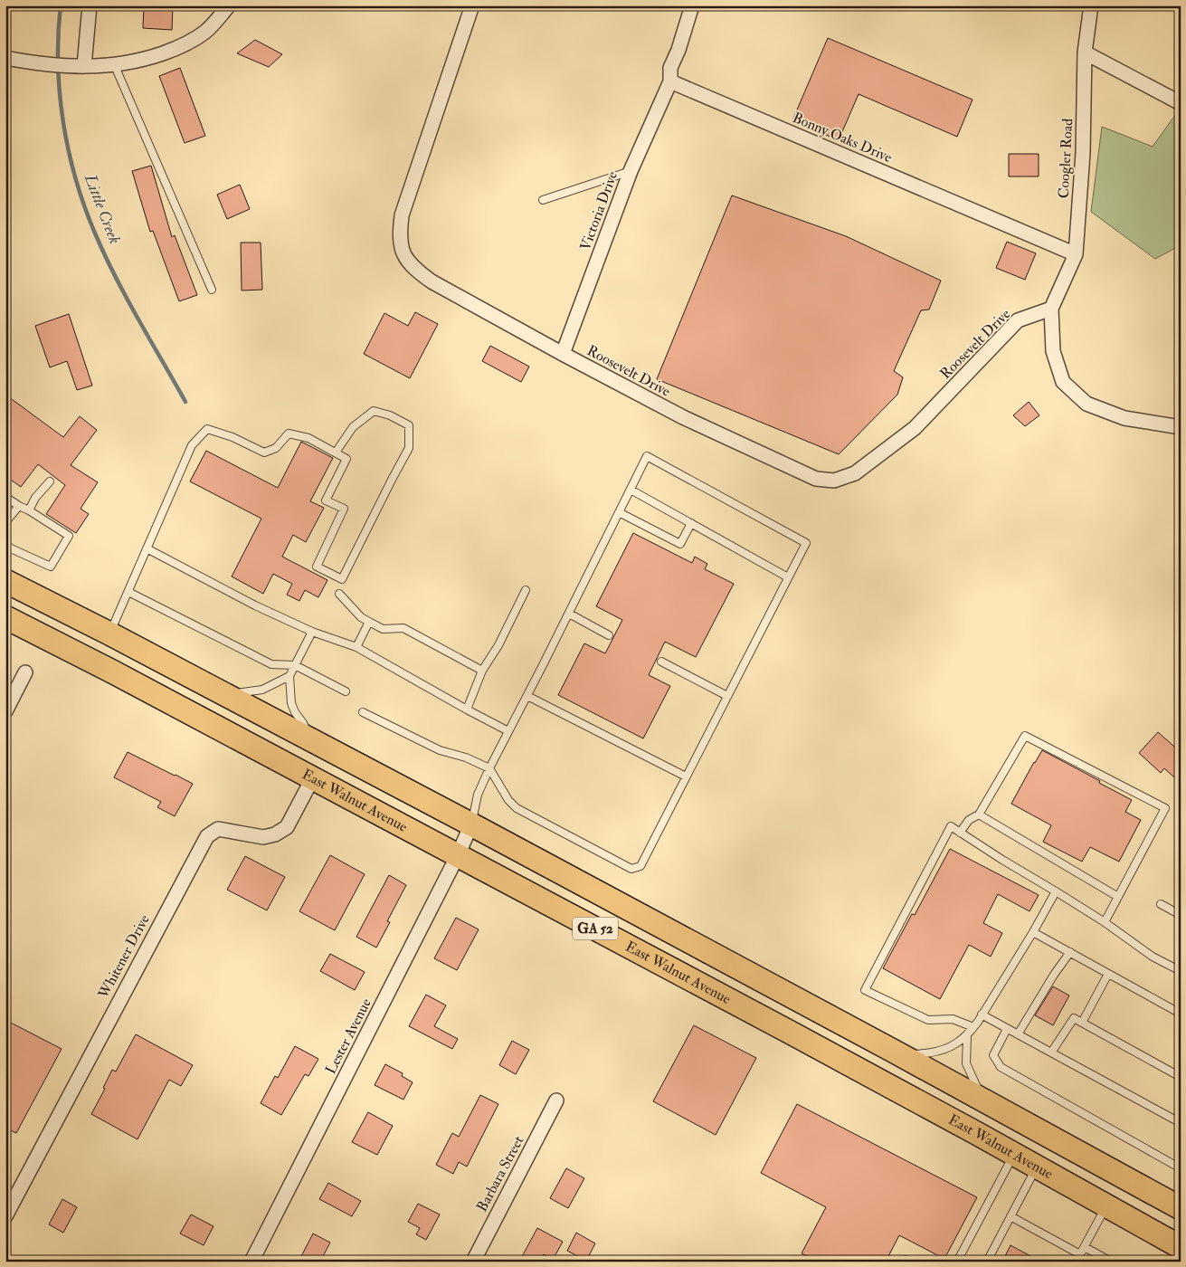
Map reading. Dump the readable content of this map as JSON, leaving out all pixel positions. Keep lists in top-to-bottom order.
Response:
{
  "streets": {
    "main road": ["East Walnut Avenue", "GA 52"],
    "street": [
      "Bonny Oaks Drive",
      "Coogler Road",
      "Victoria Drive",
      "Roosevelt Drive",
      "Whitener Drive",
      "Lester Avenue",
      "Barbara Street"
    ]
  },
  "crossings": [
    ["Bonny Oaks Drive", "Coogler Road"],
    ["Bonny Oaks Drive", "Victoria Drive"],
    ["Coogler Road", "Roosevelt Drive"],
    ["Victoria Drive", "Roosevelt Drive"],
    ["East Walnut Avenue", "Whitener Drive"],
    ["East Walnut Avenue", "Lester Avenue"],
    ["GA 52", "Lester Avenue"]
  ],
  "water": ["Little Creek"]
}
